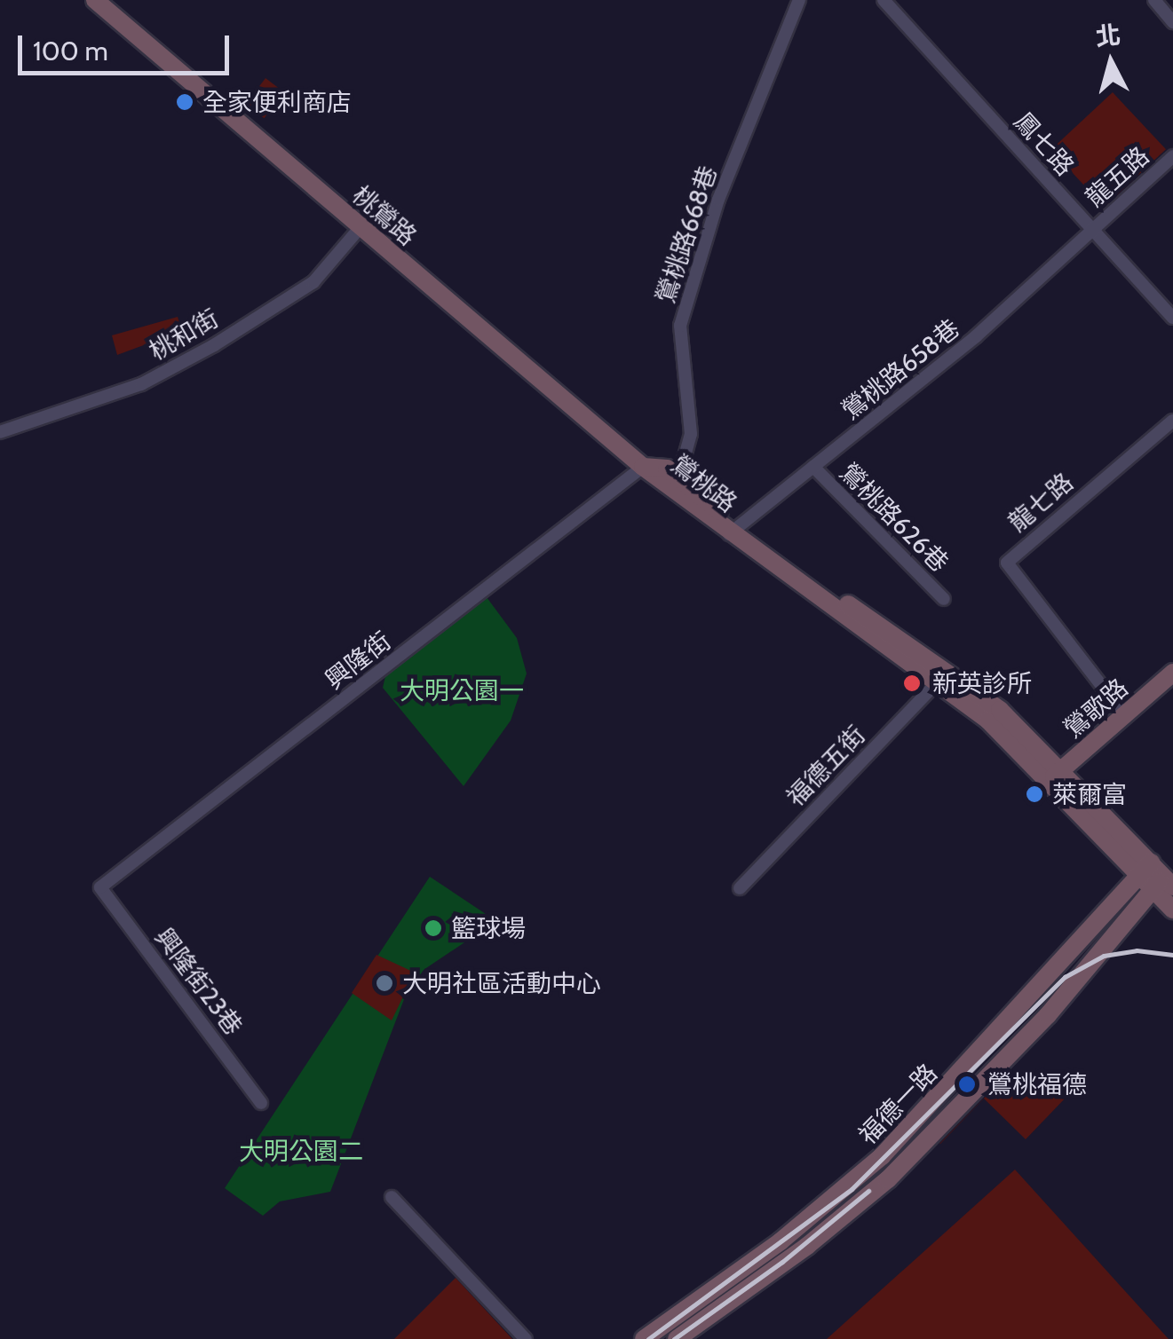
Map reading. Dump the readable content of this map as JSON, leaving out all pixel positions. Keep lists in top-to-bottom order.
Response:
{
  "streets": {
    "main road": [
      "桃鶯路",
      "鶯桃路",
      "鶯歌路",
      "福德一路"
    ],
    "street": [
      "鳳七路",
      "龍五路",
      "鶯桃路668巷",
      "桃和街",
      "鶯桃路658巷",
      "龍七路",
      "鶯桃路626巷",
      "興隆街",
      "福德五街",
      "興隆街23巷"
    ]
  },
  "crossings": [
    ["鳳七路", "龍五路"],
    ["鳳七路", "鶯桃路658巷"],
    ["龍五路", "鶯桃路658巷"],
    ["桃鶯路", "桃和街"],
    ["桃鶯路", "鶯桃路"],
    ["桃鶯路", "興隆街"],
    ["鶯桃路668巷", "鶯桃路"],
    ["鶯桃路658巷", "鶯桃路"],
    ["鶯桃路658巷", "鶯桃路626巷"],
    ["鶯桃路", "興隆街"],
    ["鶯桃路", "鶯歌路"],
    ["鶯桃路", "福德五街"],
    ["鶯桃路", "福德一路"],
    ["龍七路", "鶯歌路"],
    ["興隆街", "興隆街23巷"]
  ],
  "parks": ["大明公園一", "大明公園二"],
  "places": [
    "全家便利商店",
    "新英診所",
    "萊爾富",
    "籃球場",
    "大明社區活動中心",
    "鶯桃福德"
  ],
  "scale_bar": "100 m",
  "north": "top"
}
